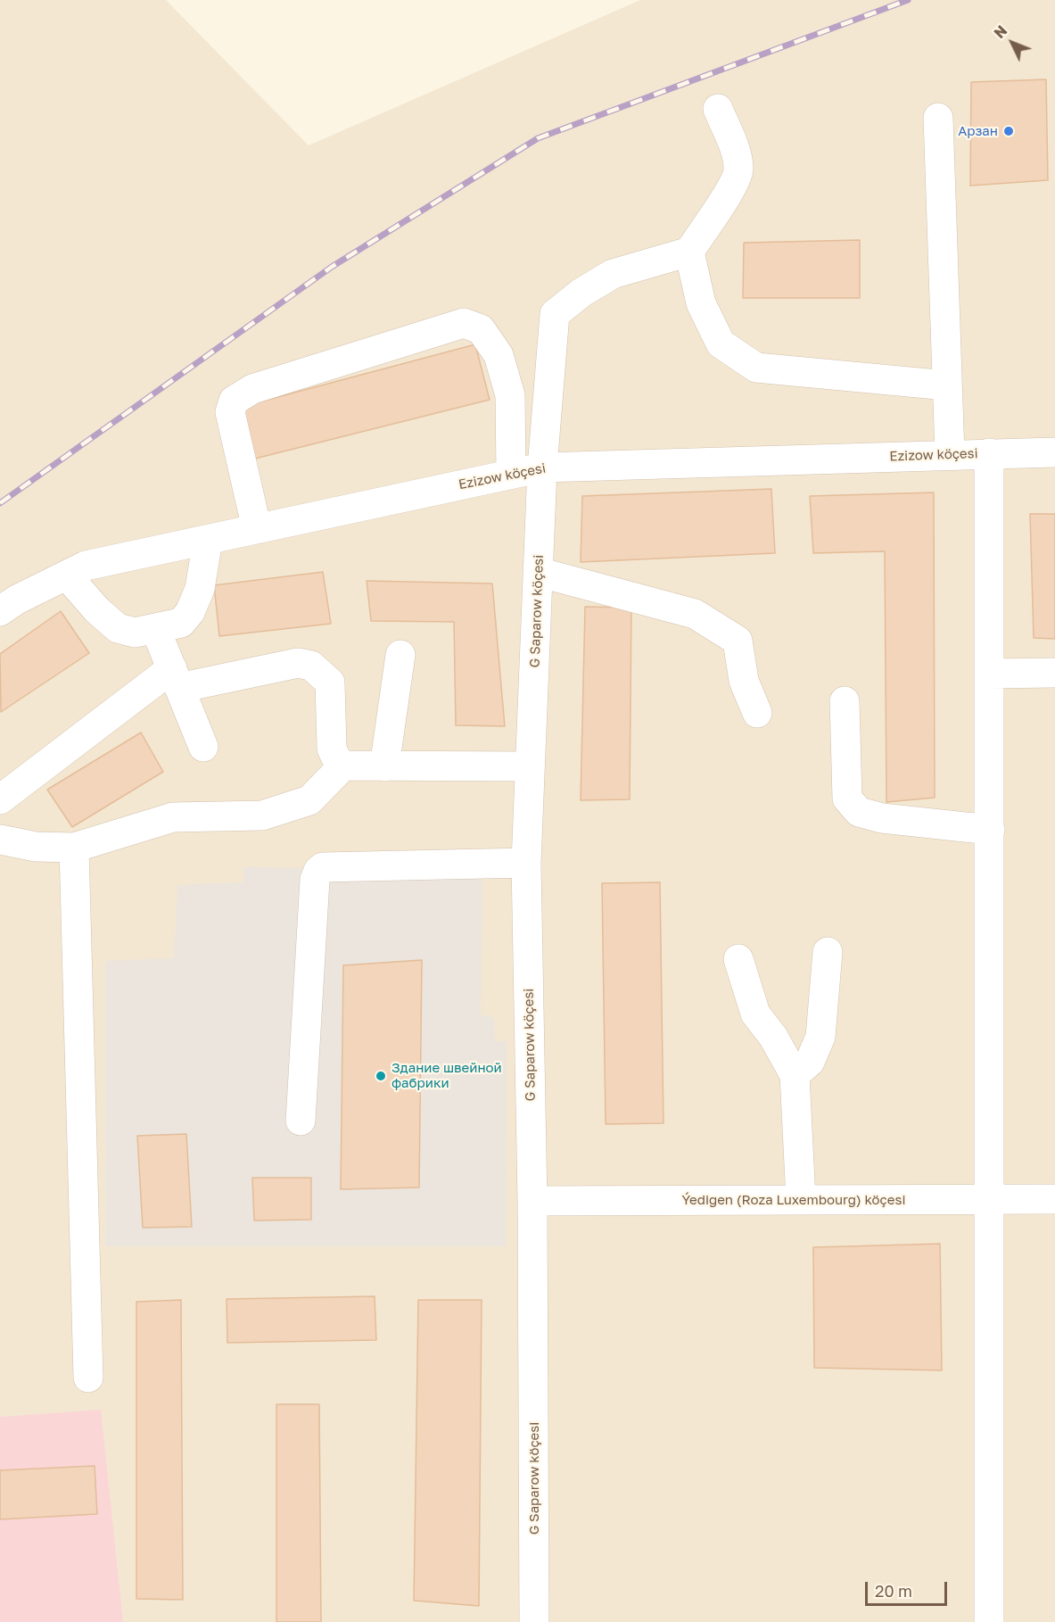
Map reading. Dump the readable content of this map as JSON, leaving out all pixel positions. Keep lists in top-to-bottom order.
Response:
{
  "streets": {
    "street": ["Ezizow köçesi", "G Saparow köçesi", "Ýedigen (Roza Luxembourg) köçesi"]
  },
  "crossings": [
    ["Ezizow köçesi", "G Saparow köçesi"],
    ["G Saparow köçesi", "Ýedigen (Roza Luxembourg) köçesi"]
  ],
  "places": ["Арзан", "Здание швейной фабрики"],
  "scale_bar": "20 m",
  "north": "top left"
}
